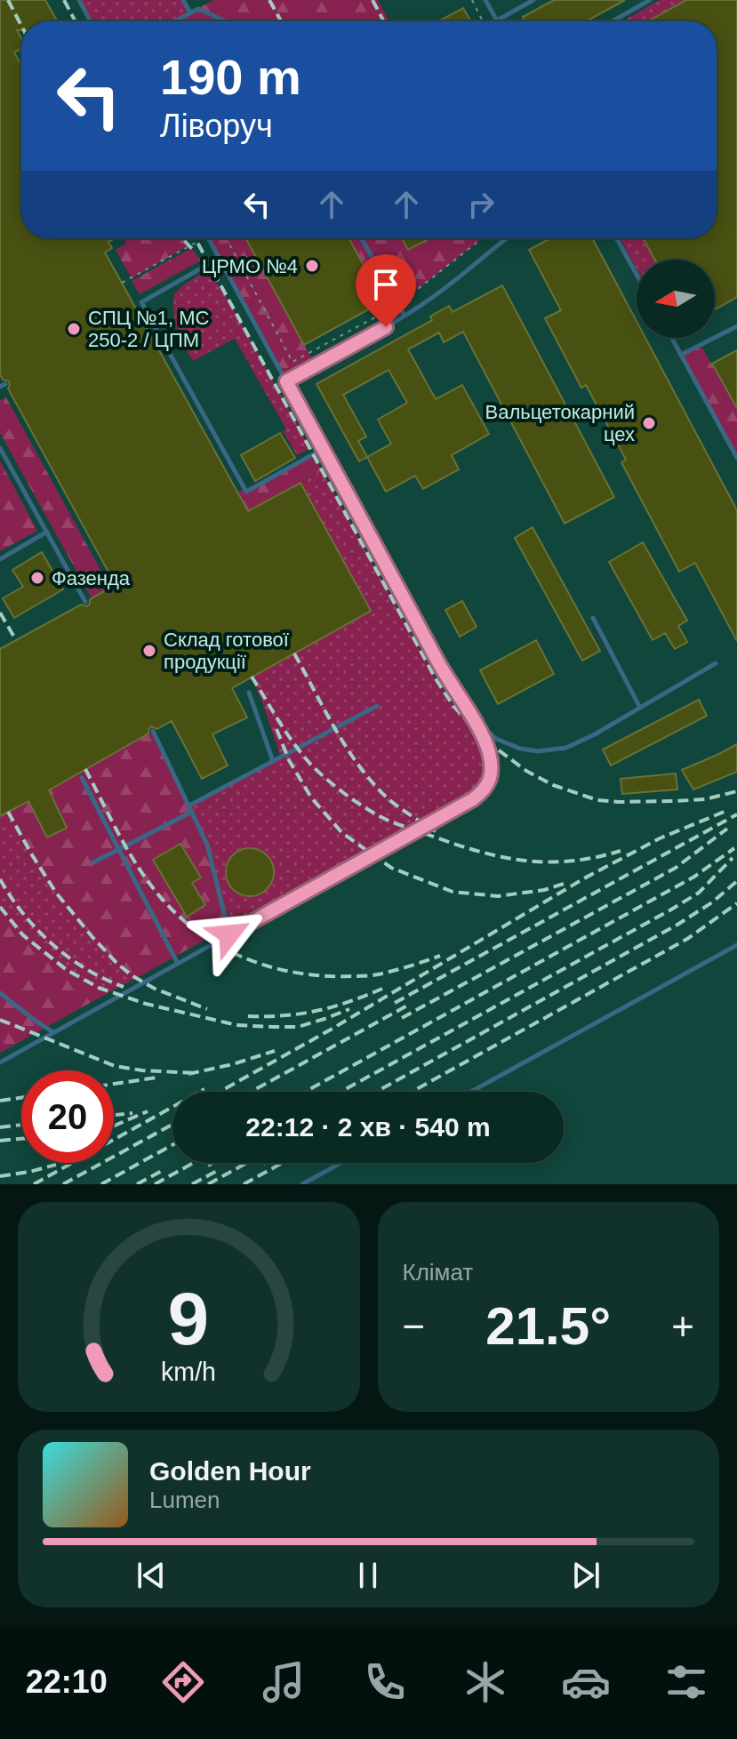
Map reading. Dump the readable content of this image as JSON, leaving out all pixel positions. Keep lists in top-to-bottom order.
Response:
{
  "places": [
    "ЦРМО №4",
    "СПЦ №1, МС 250-2 / ЦПМ",
    "Вальцетокарний цех",
    "Фазенда",
    "Склад готової продукції"
  ],
  "north": "left",
  "page": {
    "turn": ["190 m", "Ліворуч"],
    "limit": "20",
    "trip": "22:12 · 2 хв · 540 m",
    "tile": "Клімат",
    "heat": ["−", "21.5°", "+"],
    "song": ["Golden Hour", "Lumen"],
    "tabs": "22:10",
    "gauge": ["9", "km/h"]
  }
}
